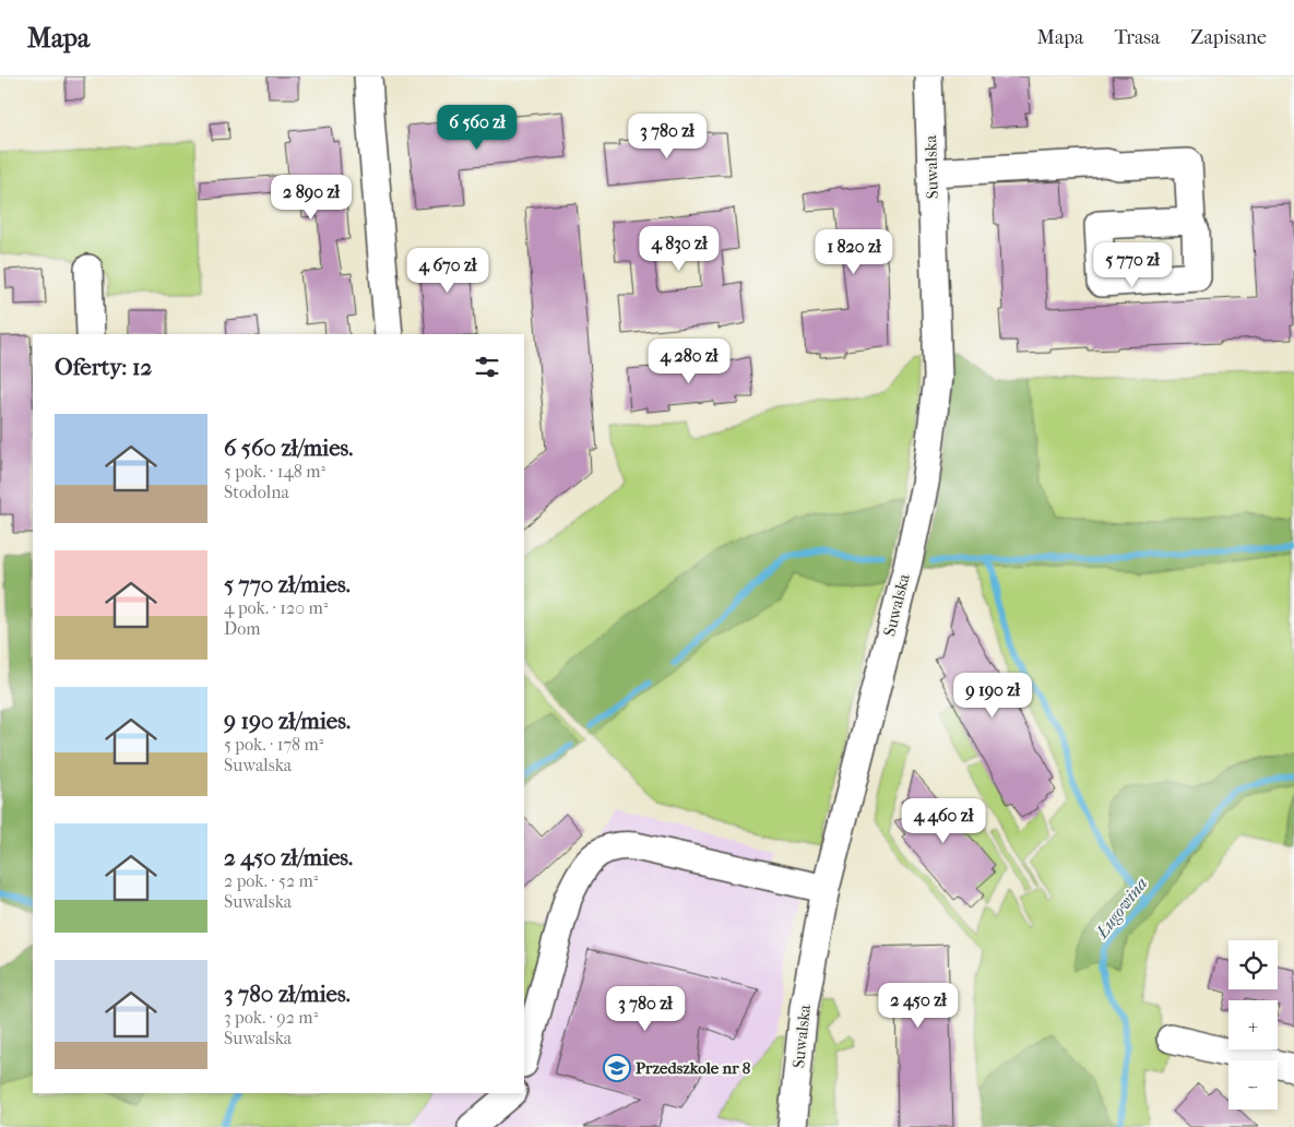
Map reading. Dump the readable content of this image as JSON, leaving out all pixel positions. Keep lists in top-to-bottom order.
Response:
{
  "streets": {
    "street": ["Suwalska"]
  },
  "water": ["Ługowina"],
  "places": {
    "school or university": ["Przedszkole nr 8"]
  },
  "page": {
    "header": "Mapa",
    "nav": ["Mapa", "Trasa", "Zapisane"],
    "price": [
      "6 560 zł",
      "3 780 zł",
      "2 890 zł",
      "4 830 zł",
      "1 820 zł",
      "5 770 zł",
      "4 670 zł",
      "4 280 zł",
      "9 190 zł",
      "4 460 zł",
      "2 450 zł",
      "3 780 zł"
    ],
    "heading": "Oferty: 12",
    "list": [
      {
        "name": "6 560 zł/mies.",
        "note": "5 pok. · 148 m² · Stodolna"
      },
      {
        "name": "5 770 zł/mies.",
        "note": "4 pok. · 120 m² · Dom"
      },
      {
        "name": "9 190 zł/mies.",
        "note": "5 pok. · 178 m² · Suwalska"
      },
      {
        "name": "2 450 zł/mies.",
        "note": "2 pok. · 52 m² · Suwalska"
      },
      {
        "name": "3 780 zł/mies.",
        "note": "3 pok. · 92 m² · Suwalska"
      }
    ],
    "map_buttons": ["+", "−"]
  }
}
